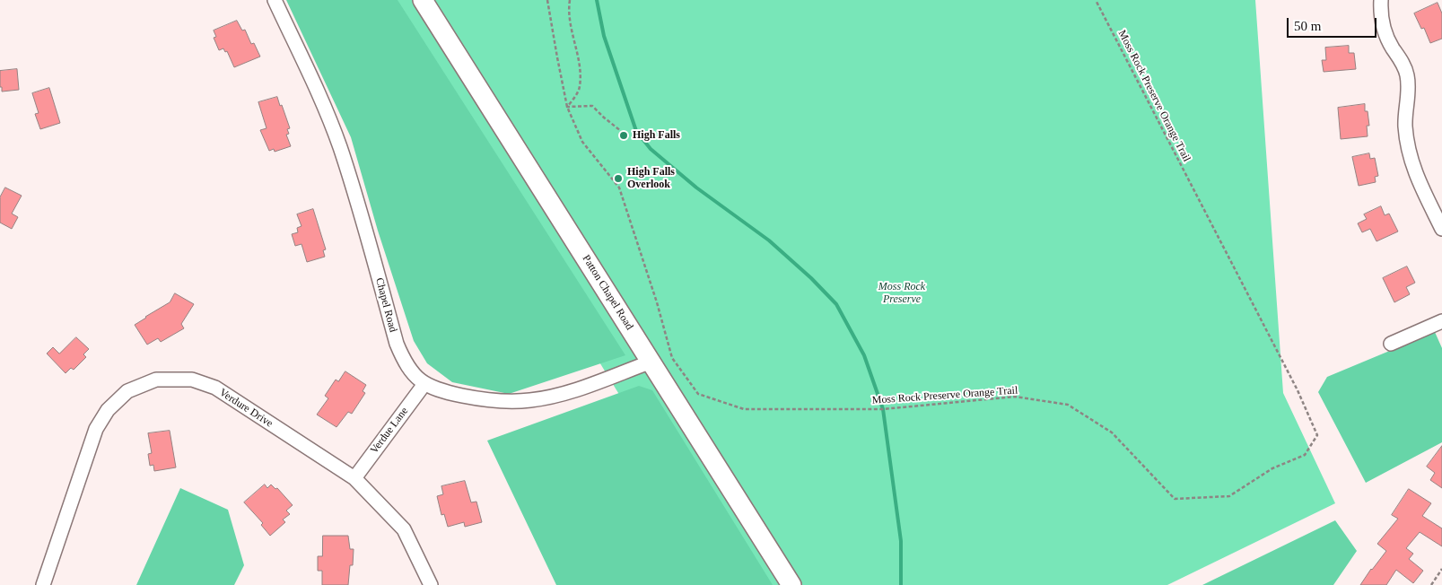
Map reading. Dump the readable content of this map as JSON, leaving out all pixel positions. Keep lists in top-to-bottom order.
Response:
{
  "streets": {
    "street": [
      "Patton Chapel Road",
      "Chapel Road",
      "Verdure Drive",
      "Verdue Lane"
    ],
    "path": ["Moss Rock Preserve Orange Trail"]
  },
  "crossings": [
    ["Patton Chapel Road", "Chapel Road"],
    ["Chapel Road", "Verdue Lane"],
    ["Verdure Drive", "Verdue Lane"]
  ],
  "parks": ["Moss Rock Preserve"],
  "places": ["High Falls", "High Falls Overlook"],
  "scale_bar": "50 m"
}
